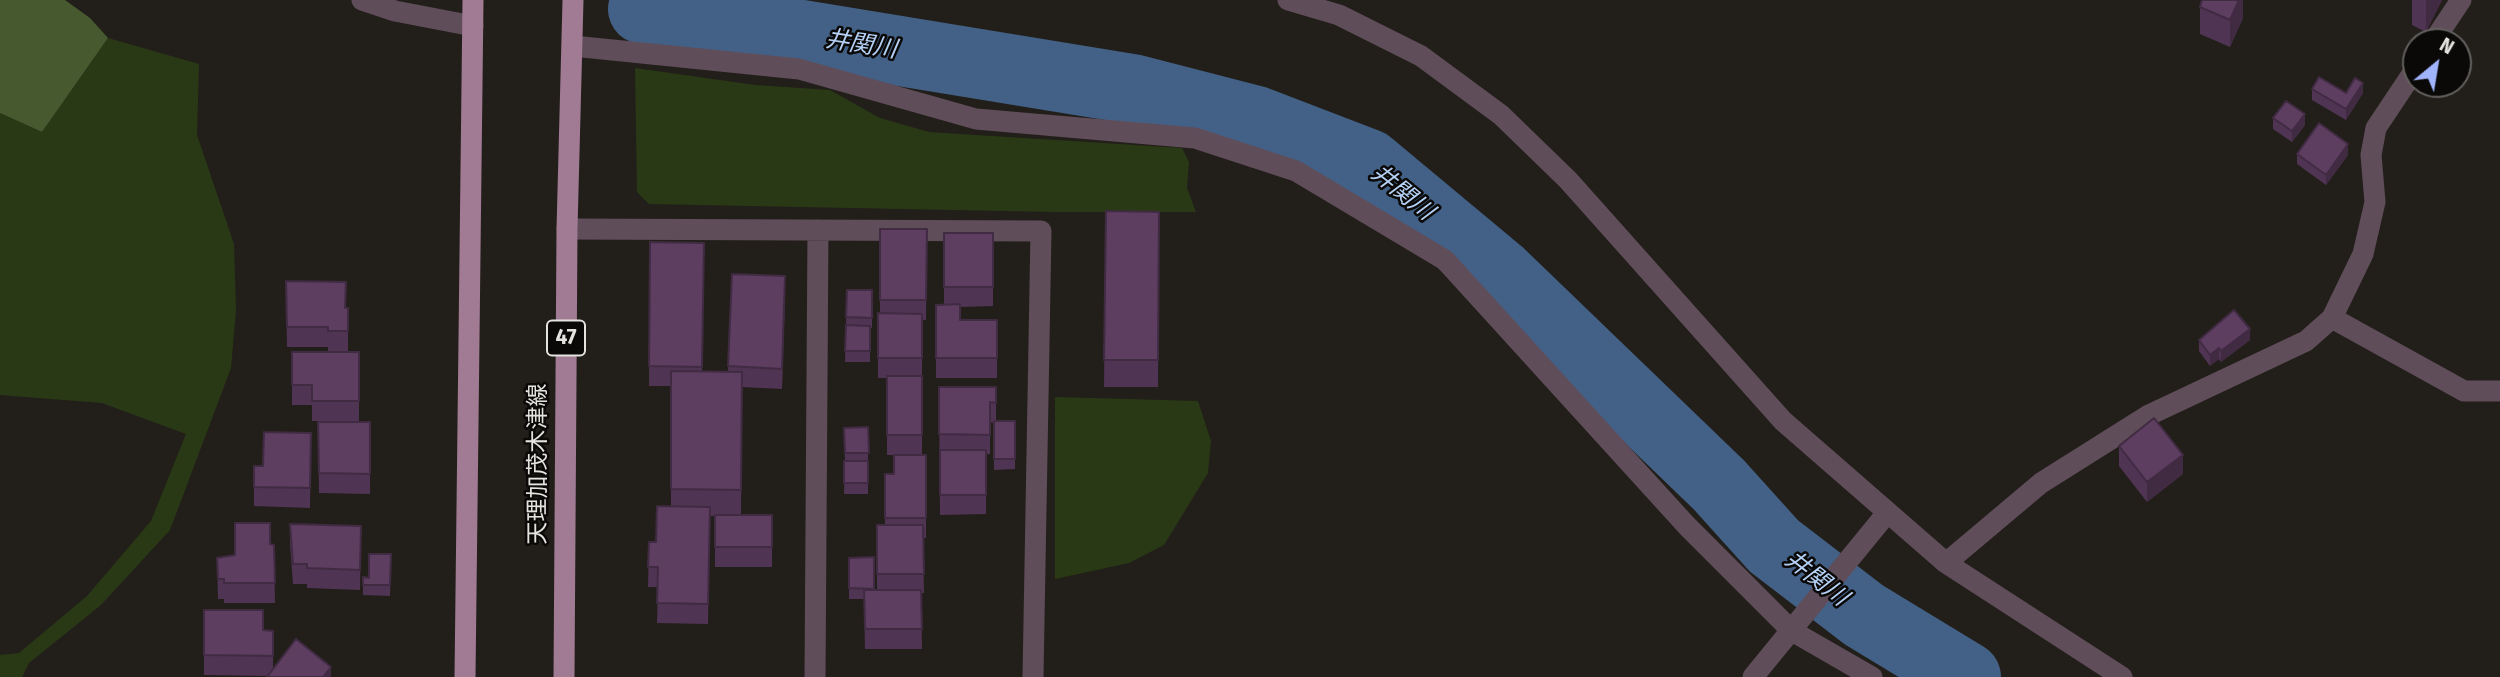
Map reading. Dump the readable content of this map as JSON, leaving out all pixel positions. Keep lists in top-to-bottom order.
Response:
{
  "streets": {
    "main road": ["47", "天理加茂木津線"]
  },
  "water": ["井関川"],
  "north": "top right"
}
